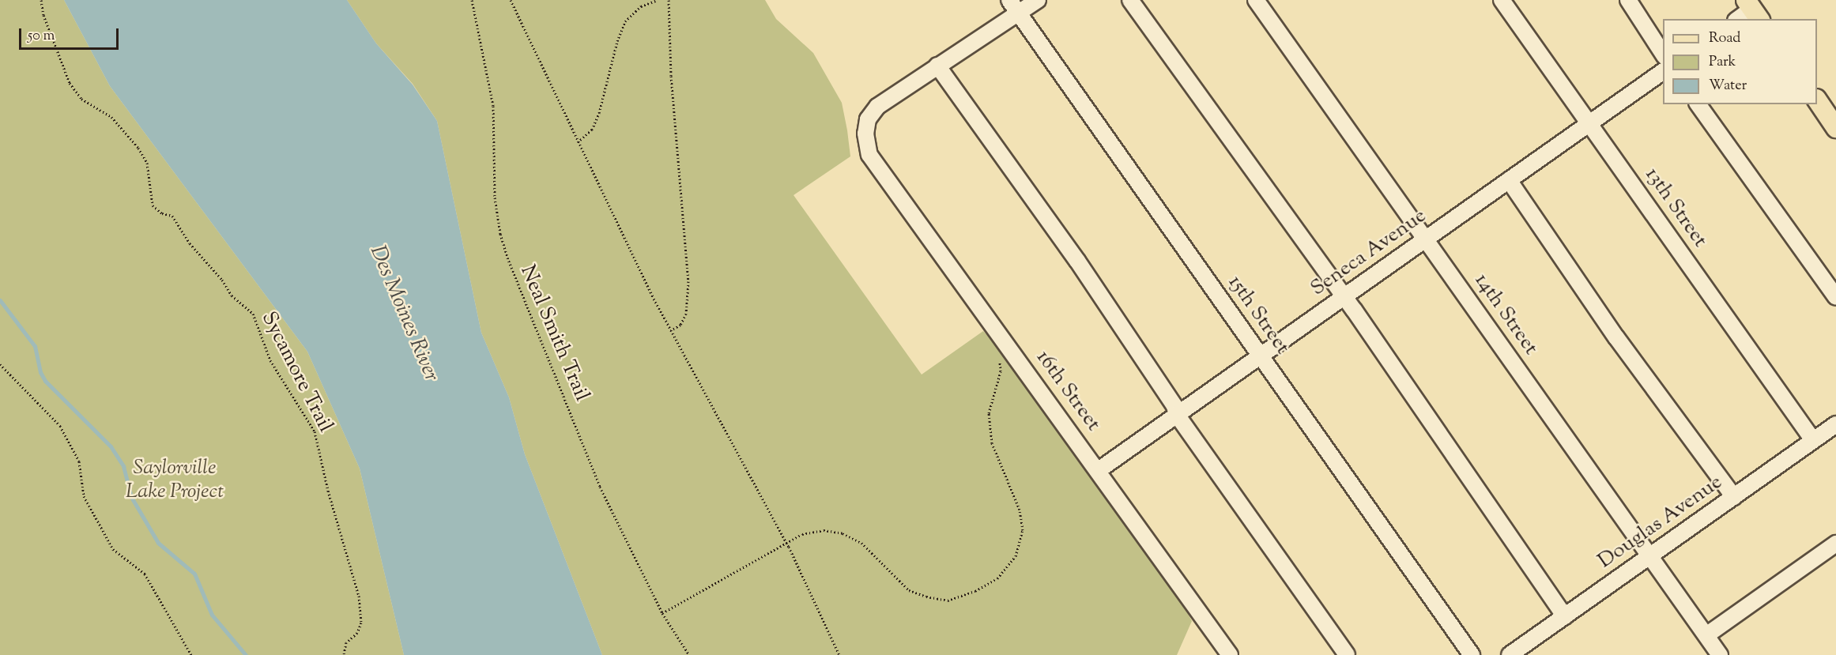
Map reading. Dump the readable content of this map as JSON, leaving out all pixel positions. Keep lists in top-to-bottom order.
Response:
{
  "streets": {
    "street": [
      "13th Street",
      "Seneca Avenue",
      "14th Street",
      "15th Street",
      "16th Street",
      "Douglas Avenue"
    ],
    "path": ["Neal Smith Trail", "Sycamore Trail"]
  },
  "crossings": [
    ["13th Street", "Seneca Avenue"],
    ["13th Street", "Douglas Avenue"],
    ["Seneca Avenue", "14th Street"],
    ["Seneca Avenue", "15th Street"],
    ["Seneca Avenue", "16th Street"],
    ["14th Street", "Douglas Avenue"]
  ],
  "water": ["Des Moines River"],
  "parks": ["Saylorville Lake Project"],
  "legend": ["Road", "Park", "Water"],
  "scale_bar": "50 m"
}
